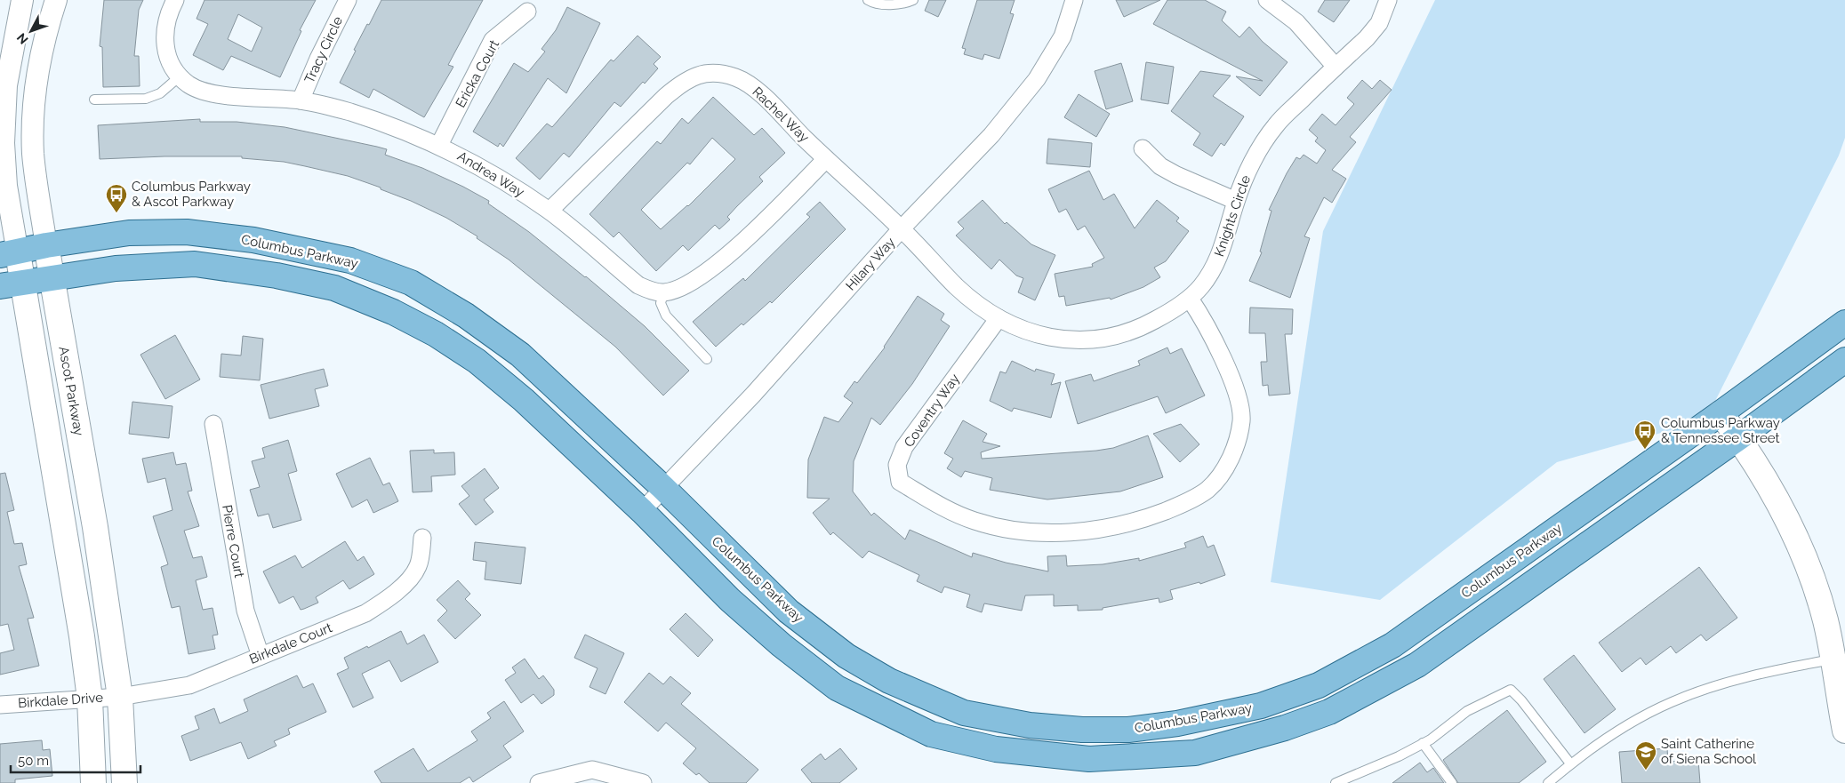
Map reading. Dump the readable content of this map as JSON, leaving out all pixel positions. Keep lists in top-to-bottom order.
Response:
{
  "streets": {
    "main road": ["Columbus Parkway", "Ascot Parkway"],
    "street": [
      "Tracy Circle",
      "Ericka Court",
      "Rachel Way",
      "Andrea Way",
      "Knights Circle",
      "Hilary Way",
      "Coventry Way",
      "Pierre Court",
      "Birkdale Court",
      "Birkdale Drive"
    ]
  },
  "crossings": [
    ["Tracy Circle", "Andrea Way"],
    ["Ericka Court", "Andrea Way"],
    ["Rachel Way", "Andrea Way"],
    ["Rachel Way", "Knights Circle"],
    ["Rachel Way", "Hilary Way"],
    ["Knights Circle", "Hilary Way"],
    ["Knights Circle", "Coventry Way"],
    ["Columbus Parkway", "Hilary Way"],
    ["Columbus Parkway", "Ascot Parkway"],
    ["Ascot Parkway", "Birkdale Court"],
    ["Ascot Parkway", "Birkdale Drive"],
    ["Pierre Court", "Birkdale Court"],
    ["Birkdale Court", "Birkdale Drive"]
  ],
  "places": {
    "bus stop": ["Columbus Parkway & Ascot Parkway", "Columbus Parkway & Tennessee Street"],
    "school or university": ["Saint Catherine of Siena School"]
  },
  "scale_bar": "50 m",
  "north": "bottom left"
}
